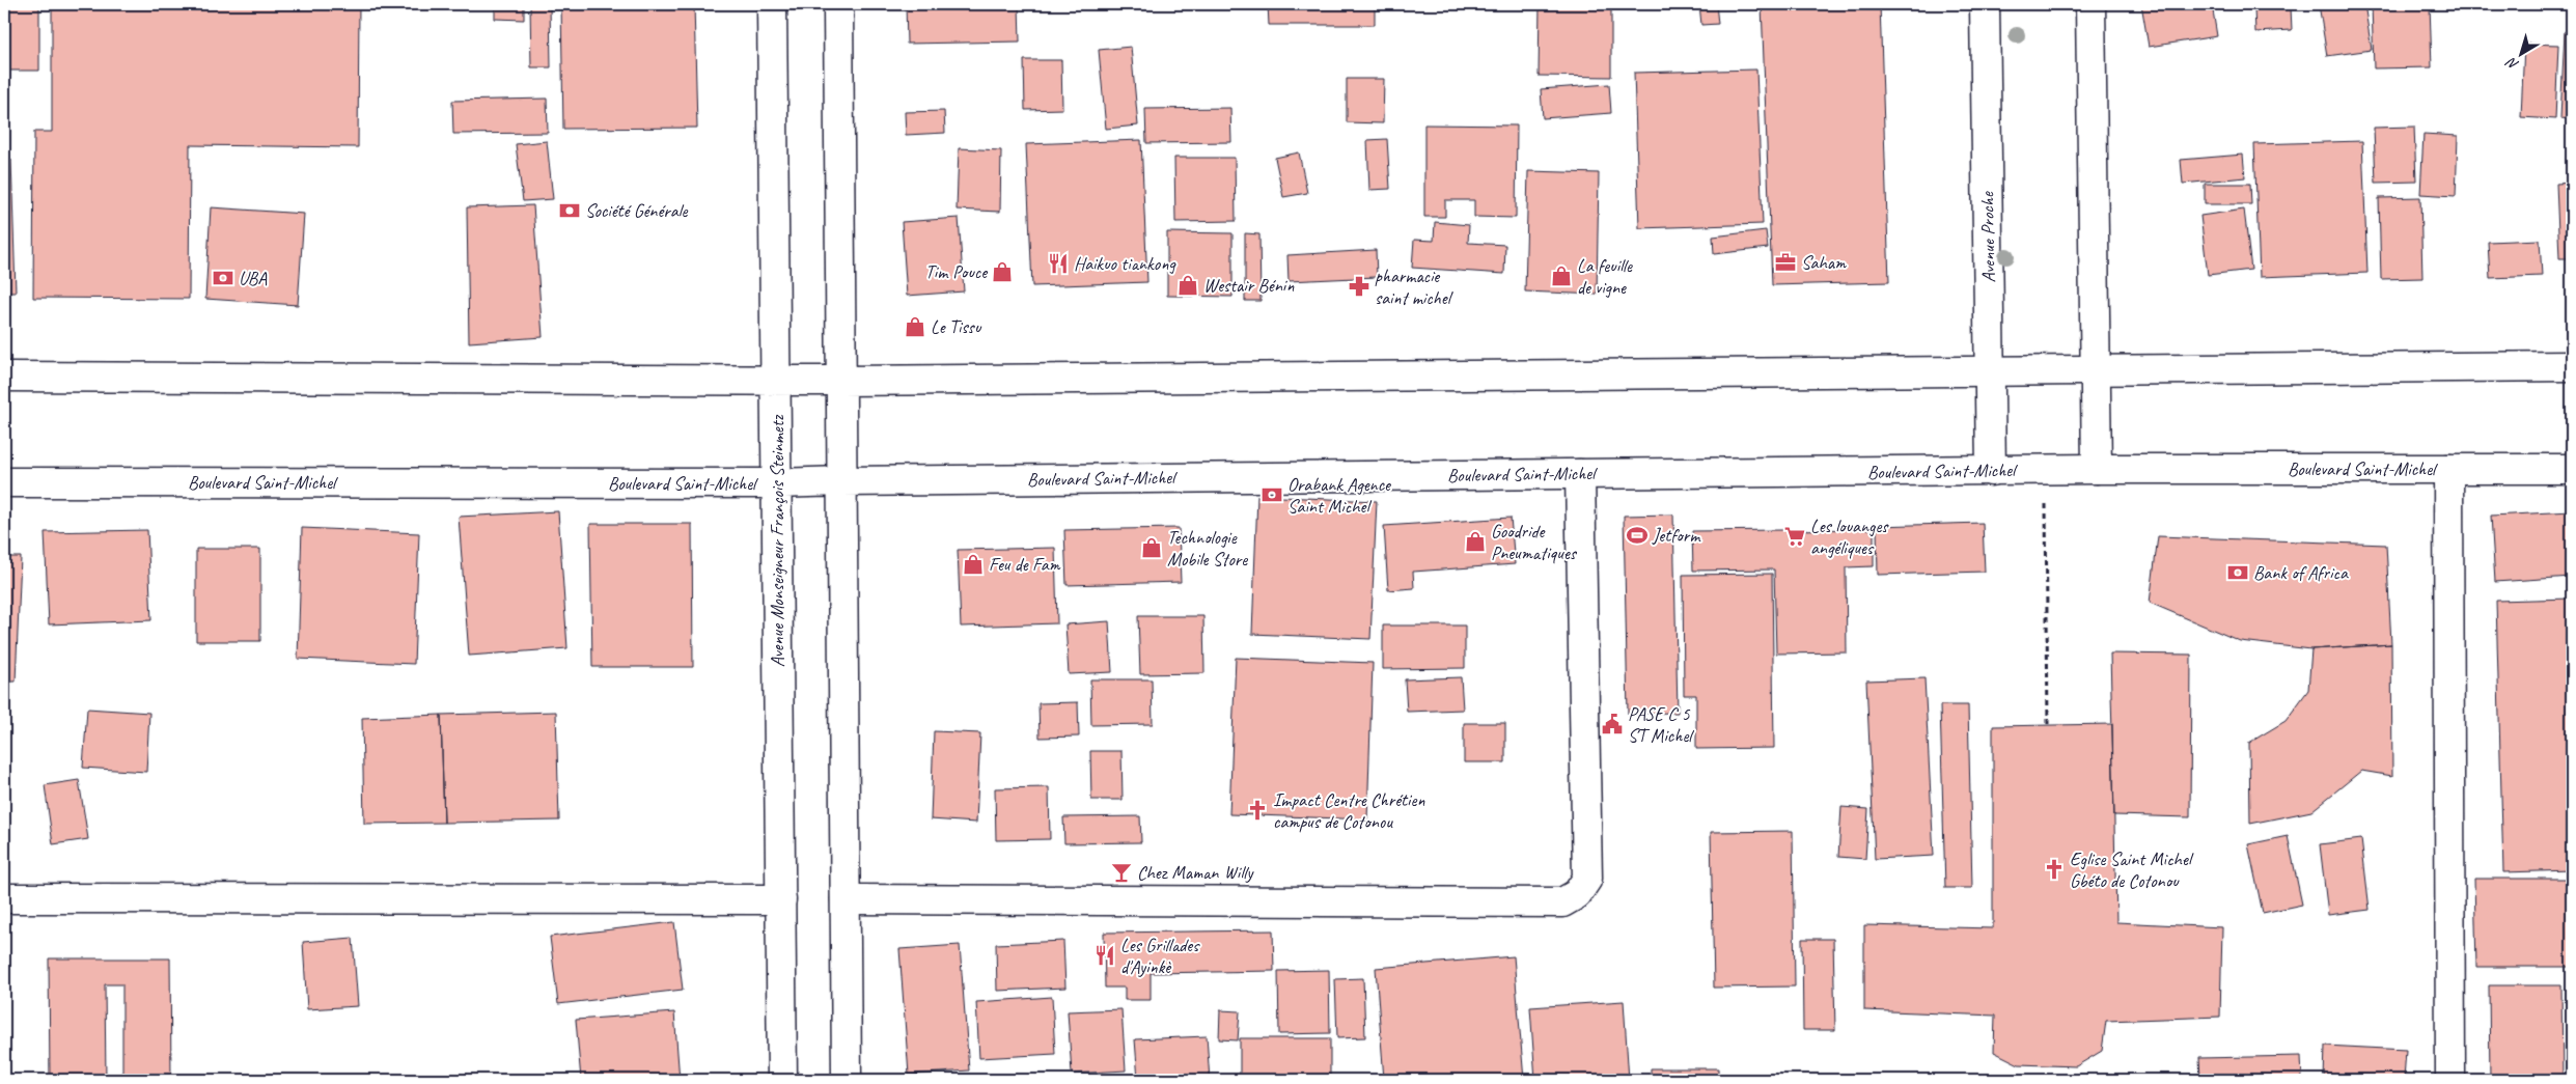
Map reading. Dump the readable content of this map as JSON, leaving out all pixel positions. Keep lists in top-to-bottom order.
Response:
{
  "streets": {
    "main road": ["Avenue Proche", "Boulevard Saint-Michel", "Avenue Monseigneur François Steinmetz"]
  },
  "crossings": [
    ["Avenue Proche", "Boulevard Saint-Michel"],
    ["Boulevard Saint-Michel", "Avenue Monseigneur François Steinmetz"]
  ],
  "places": {
    "bank": [
      "Société Générale",
      "UBA",
      "Orabank Agence Saint Michel",
      "Bank of Africa"
    ],
    "office": ["Saham"],
    "restaurant": ["Haikuo tiankong", "Les Grillades d'Ayinkè"],
    "shop": [
      "Tim Pouce",
      "La feuille de vigne",
      "Westair Bénin",
      "Le Tissu",
      "Goodride Pneumatiques",
      "Technologie Mobile Store",
      "Feu de Fam"
    ],
    "pharmacy": ["pharmacie saint michel"],
    "sports": ["Jetform"],
    "supermarket": ["Les louanges angéliques"],
    "public building": ["PASE C 5 ST Michel"],
    "church": ["Impact Centre Chrétien campus de Cotonou", "Eglise Saint Michel Gbéto de Cotonou"],
    "bar": ["Chez Maman Willy"]
  },
  "north": "bottom left"
}
